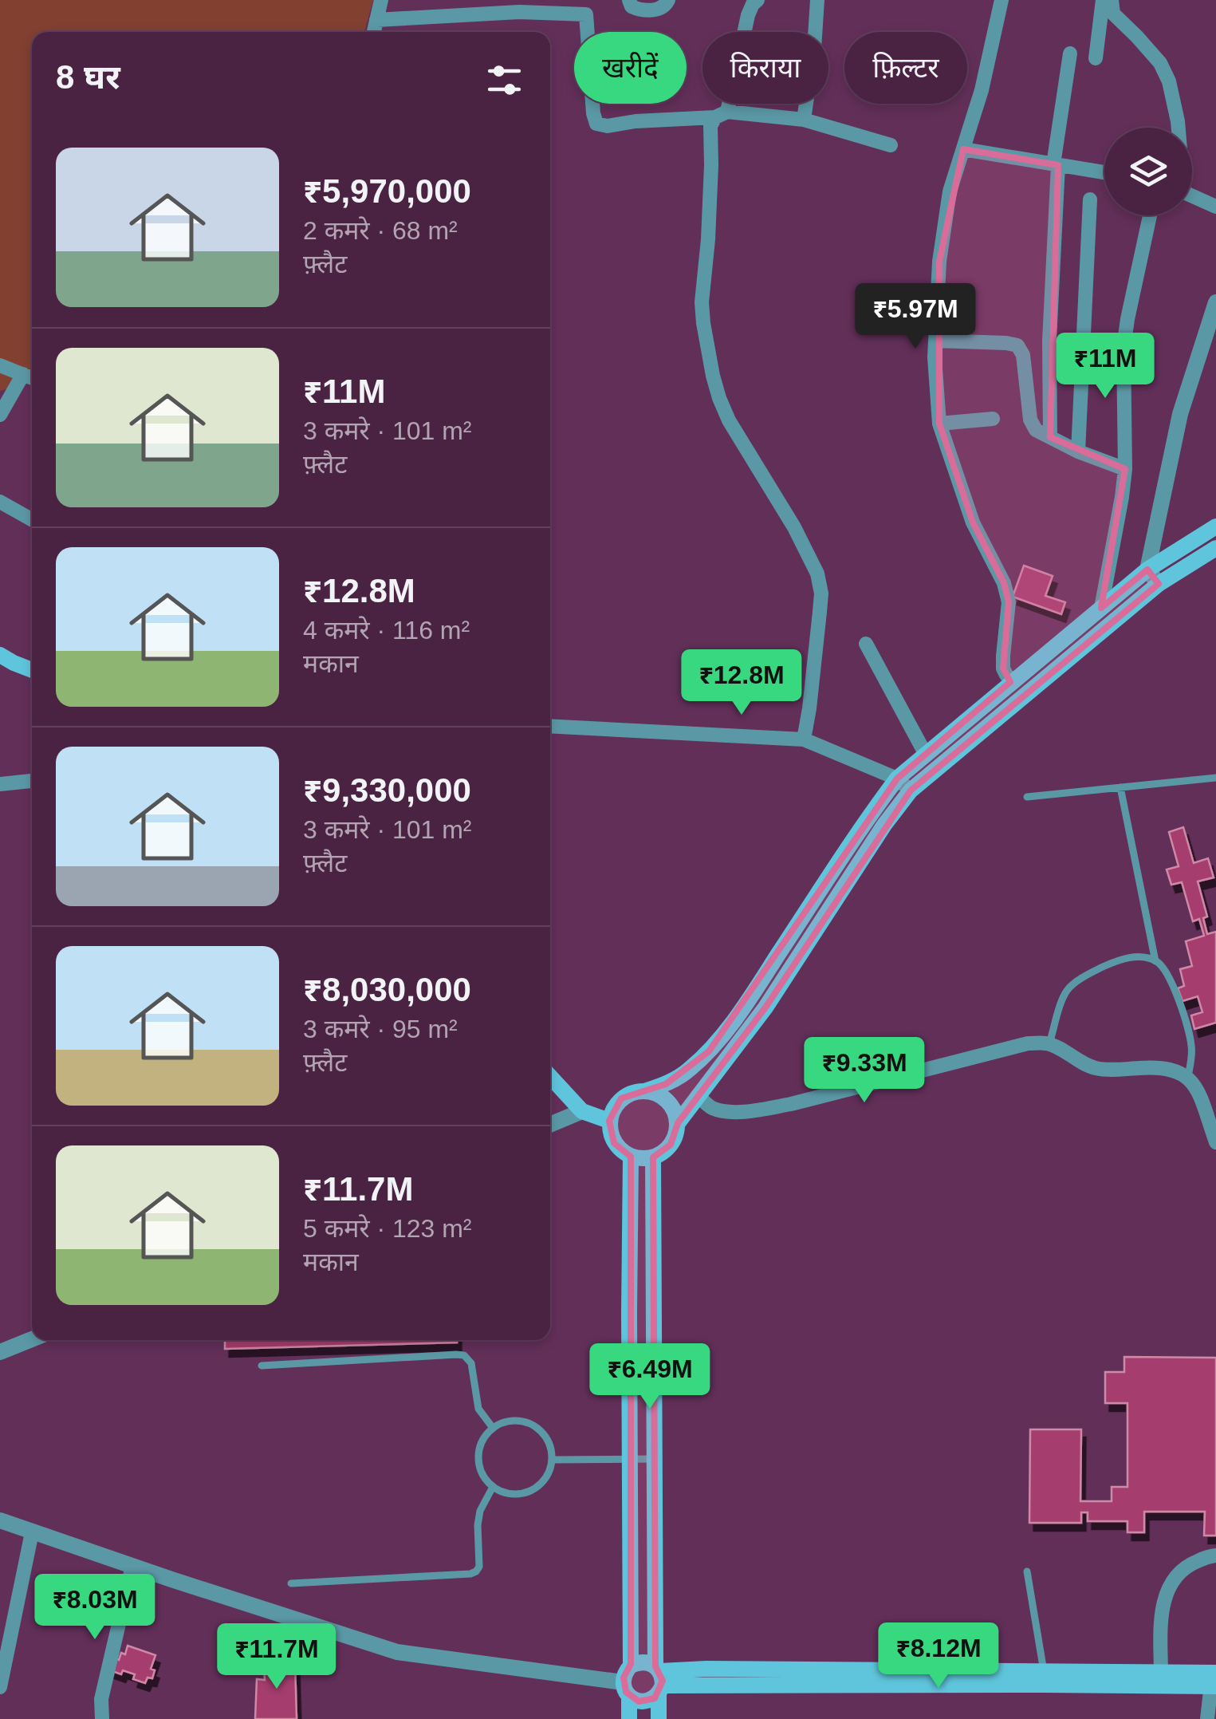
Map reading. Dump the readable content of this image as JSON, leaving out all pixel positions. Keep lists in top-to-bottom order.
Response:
{
  "page": {
    "chip": ["खरीदें", "किराया", "फ़िल्टर"],
    "heading": "8 घर",
    "list": [
      {
        "name": "₹5,970,000",
        "note": "2 कमरे · 68 m² · फ़्लैट"
      },
      {
        "name": "₹11M",
        "note": "3 कमरे · 101 m² · फ़्लैट"
      },
      {
        "name": "₹12.8M",
        "note": "4 कमरे · 116 m² · मकान"
      },
      {
        "name": "₹9,330,000",
        "note": "3 कमरे · 101 m² · फ़्लैट"
      },
      {
        "name": "₹8,030,000",
        "note": "3 कमरे · 95 m² · फ़्लैट"
      },
      {
        "name": "₹11.7M",
        "note": "5 कमरे · 123 m² · मकान"
      }
    ],
    "price": [
      "₹5.97M",
      "₹11M",
      "₹12.8M",
      "₹9.33M",
      "₹6.49M",
      "₹8.03M",
      "₹8.12M",
      "₹11.7M"
    ]
  }
}
